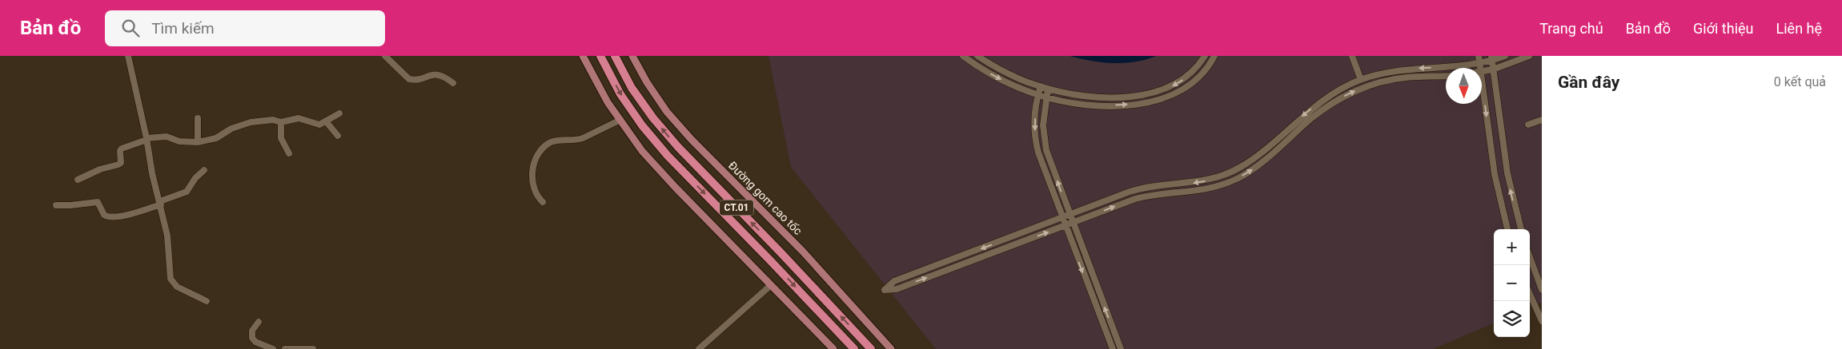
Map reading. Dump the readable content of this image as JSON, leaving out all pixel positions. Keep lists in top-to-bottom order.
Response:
{
  "streets": {
    "highway": ["CT.01"],
    "main road": ["Đường gom cao tốc"]
  },
  "north": "bottom",
  "page": {
    "header": "Bản đồ",
    "search": "Tìm kiếm",
    "nav": [
      "Trang chủ",
      "Bản đồ",
      "Giới thiệu",
      "Liên hệ"
    ],
    "heading": ["Gần đây", "0 kết quả"],
    "map_buttons": ["+", "−"]
  }
}
